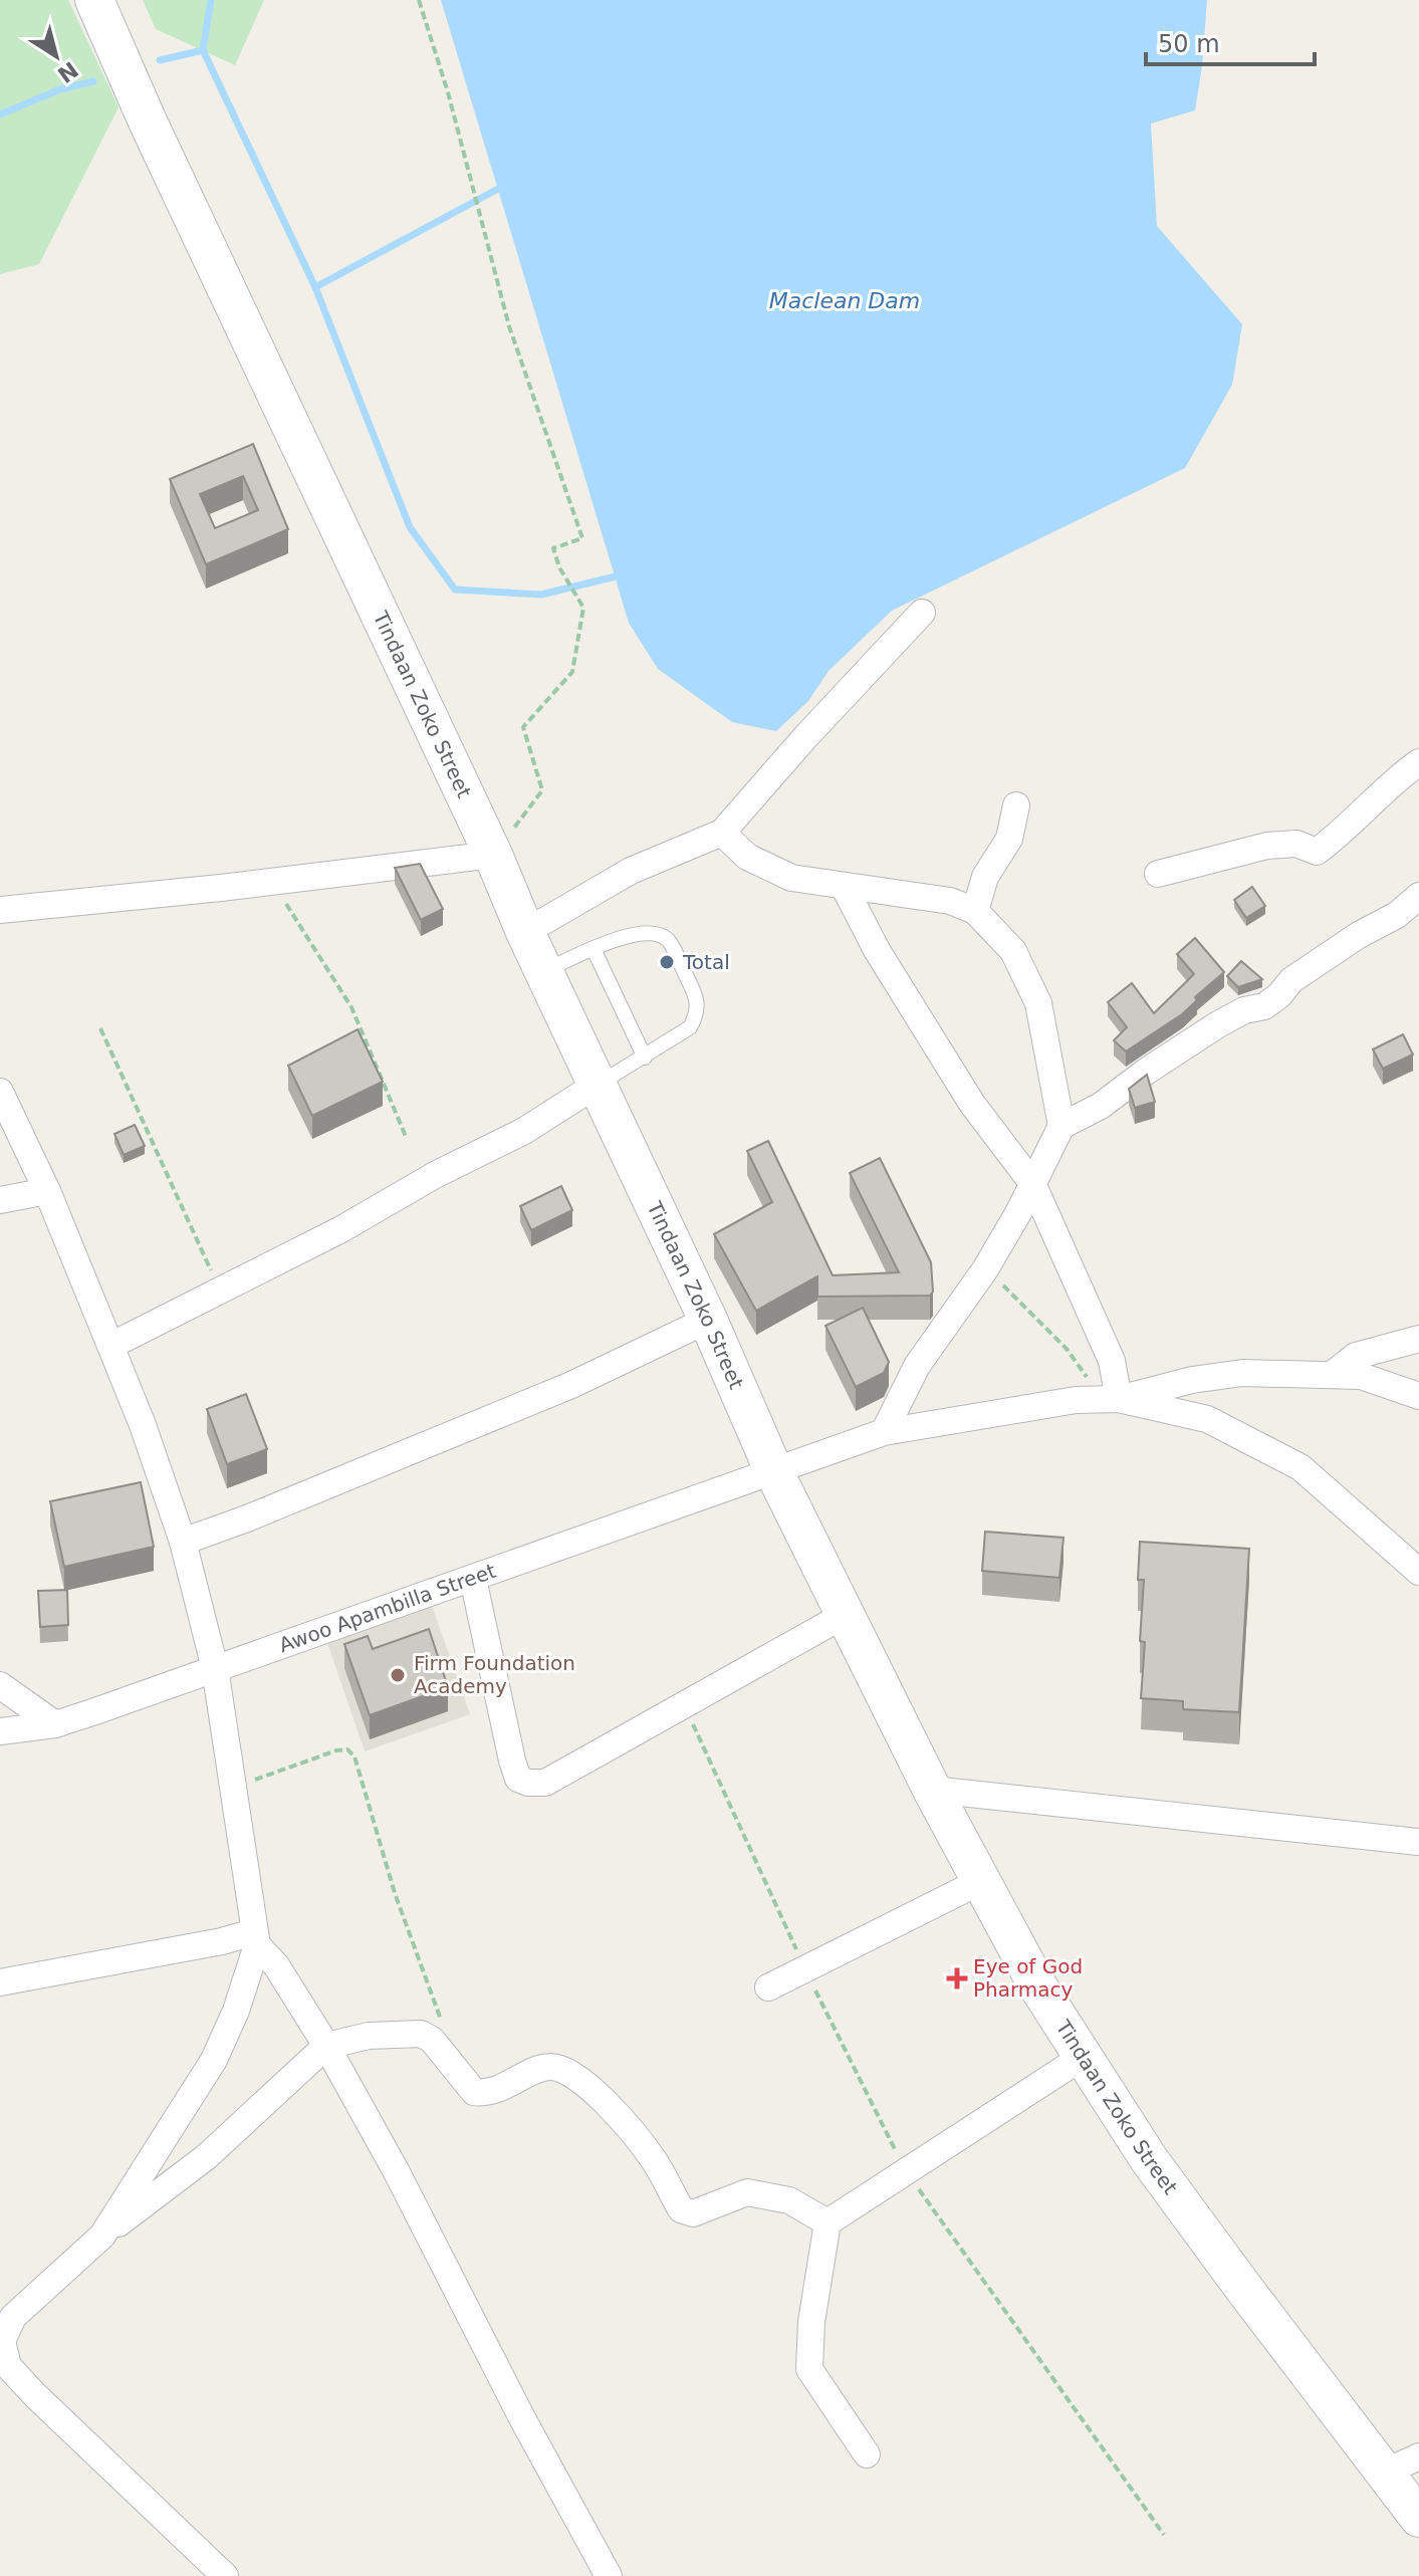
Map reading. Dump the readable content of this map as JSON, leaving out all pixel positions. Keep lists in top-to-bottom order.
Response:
{
  "streets": {
    "main road": ["Tindaan Zoko Street"],
    "street": ["Awoo Apambilla Street"]
  },
  "crossings": [
    ["Tindaan Zoko Street", "Awoo Apambilla Street"]
  ],
  "water": ["Maclean Dam"],
  "places": {
    "other": ["Total", "Firm Foundation Academy"],
    "health": ["Eye of God Pharmacy"]
  },
  "scale_bar": "50 m",
  "north": "bottom right"
}
